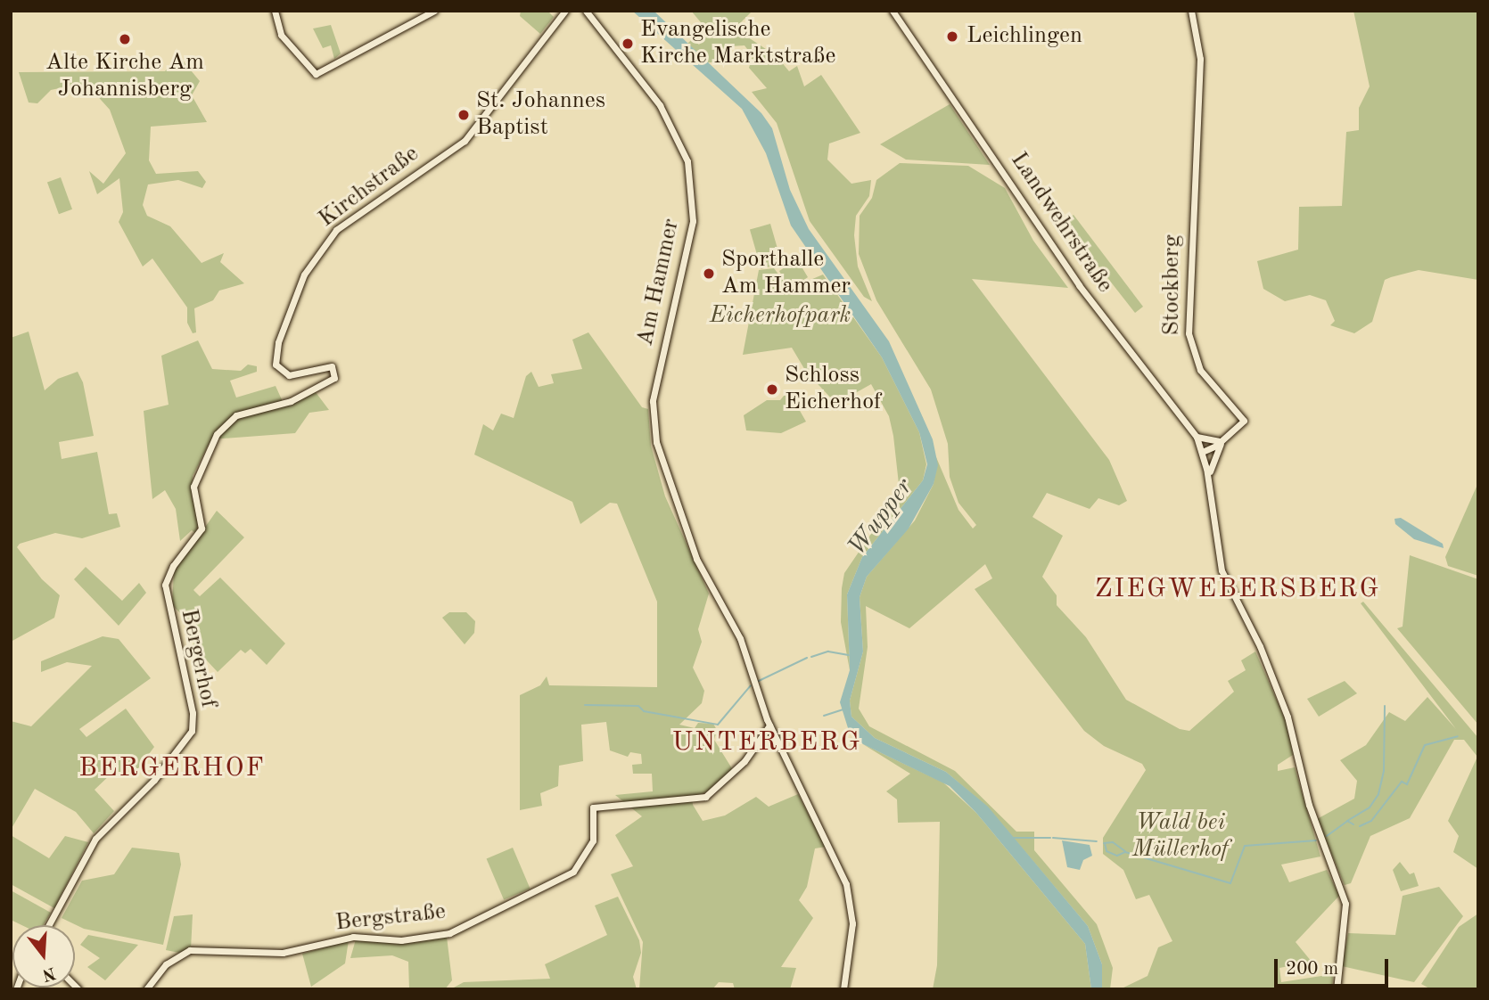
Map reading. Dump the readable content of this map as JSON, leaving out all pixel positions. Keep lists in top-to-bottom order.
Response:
{
  "streets": {
    "main road": [
      "Kirchstraße",
      "Landwehrstraße",
      "Am Hammer",
      "Stockberg",
      "Bergerhof",
      "Bergstraße"
    ]
  },
  "crossings": [
    ["Kirchstraße", "Bergerhof"],
    ["Landwehrstraße", "Stockberg"],
    ["Am Hammer", "Bergstraße"]
  ],
  "districts": ["ZIEGWEBERSBERG", "UNTERBERG", "BERGERHOF"],
  "water": ["Wupper"],
  "parks": ["Eicherhofpark", "Wald bei Müllerhof"],
  "places": [
    "Leichlingen",
    "Alte Kirche Am Johannisberg",
    "Evangelische Kirche Marktstraße",
    "St. Johannes Baptist",
    "Sporthalle Am Hammer",
    "Schloss Eicherhof"
  ],
  "scale_bar": "200 m",
  "north": "bottom"
}
